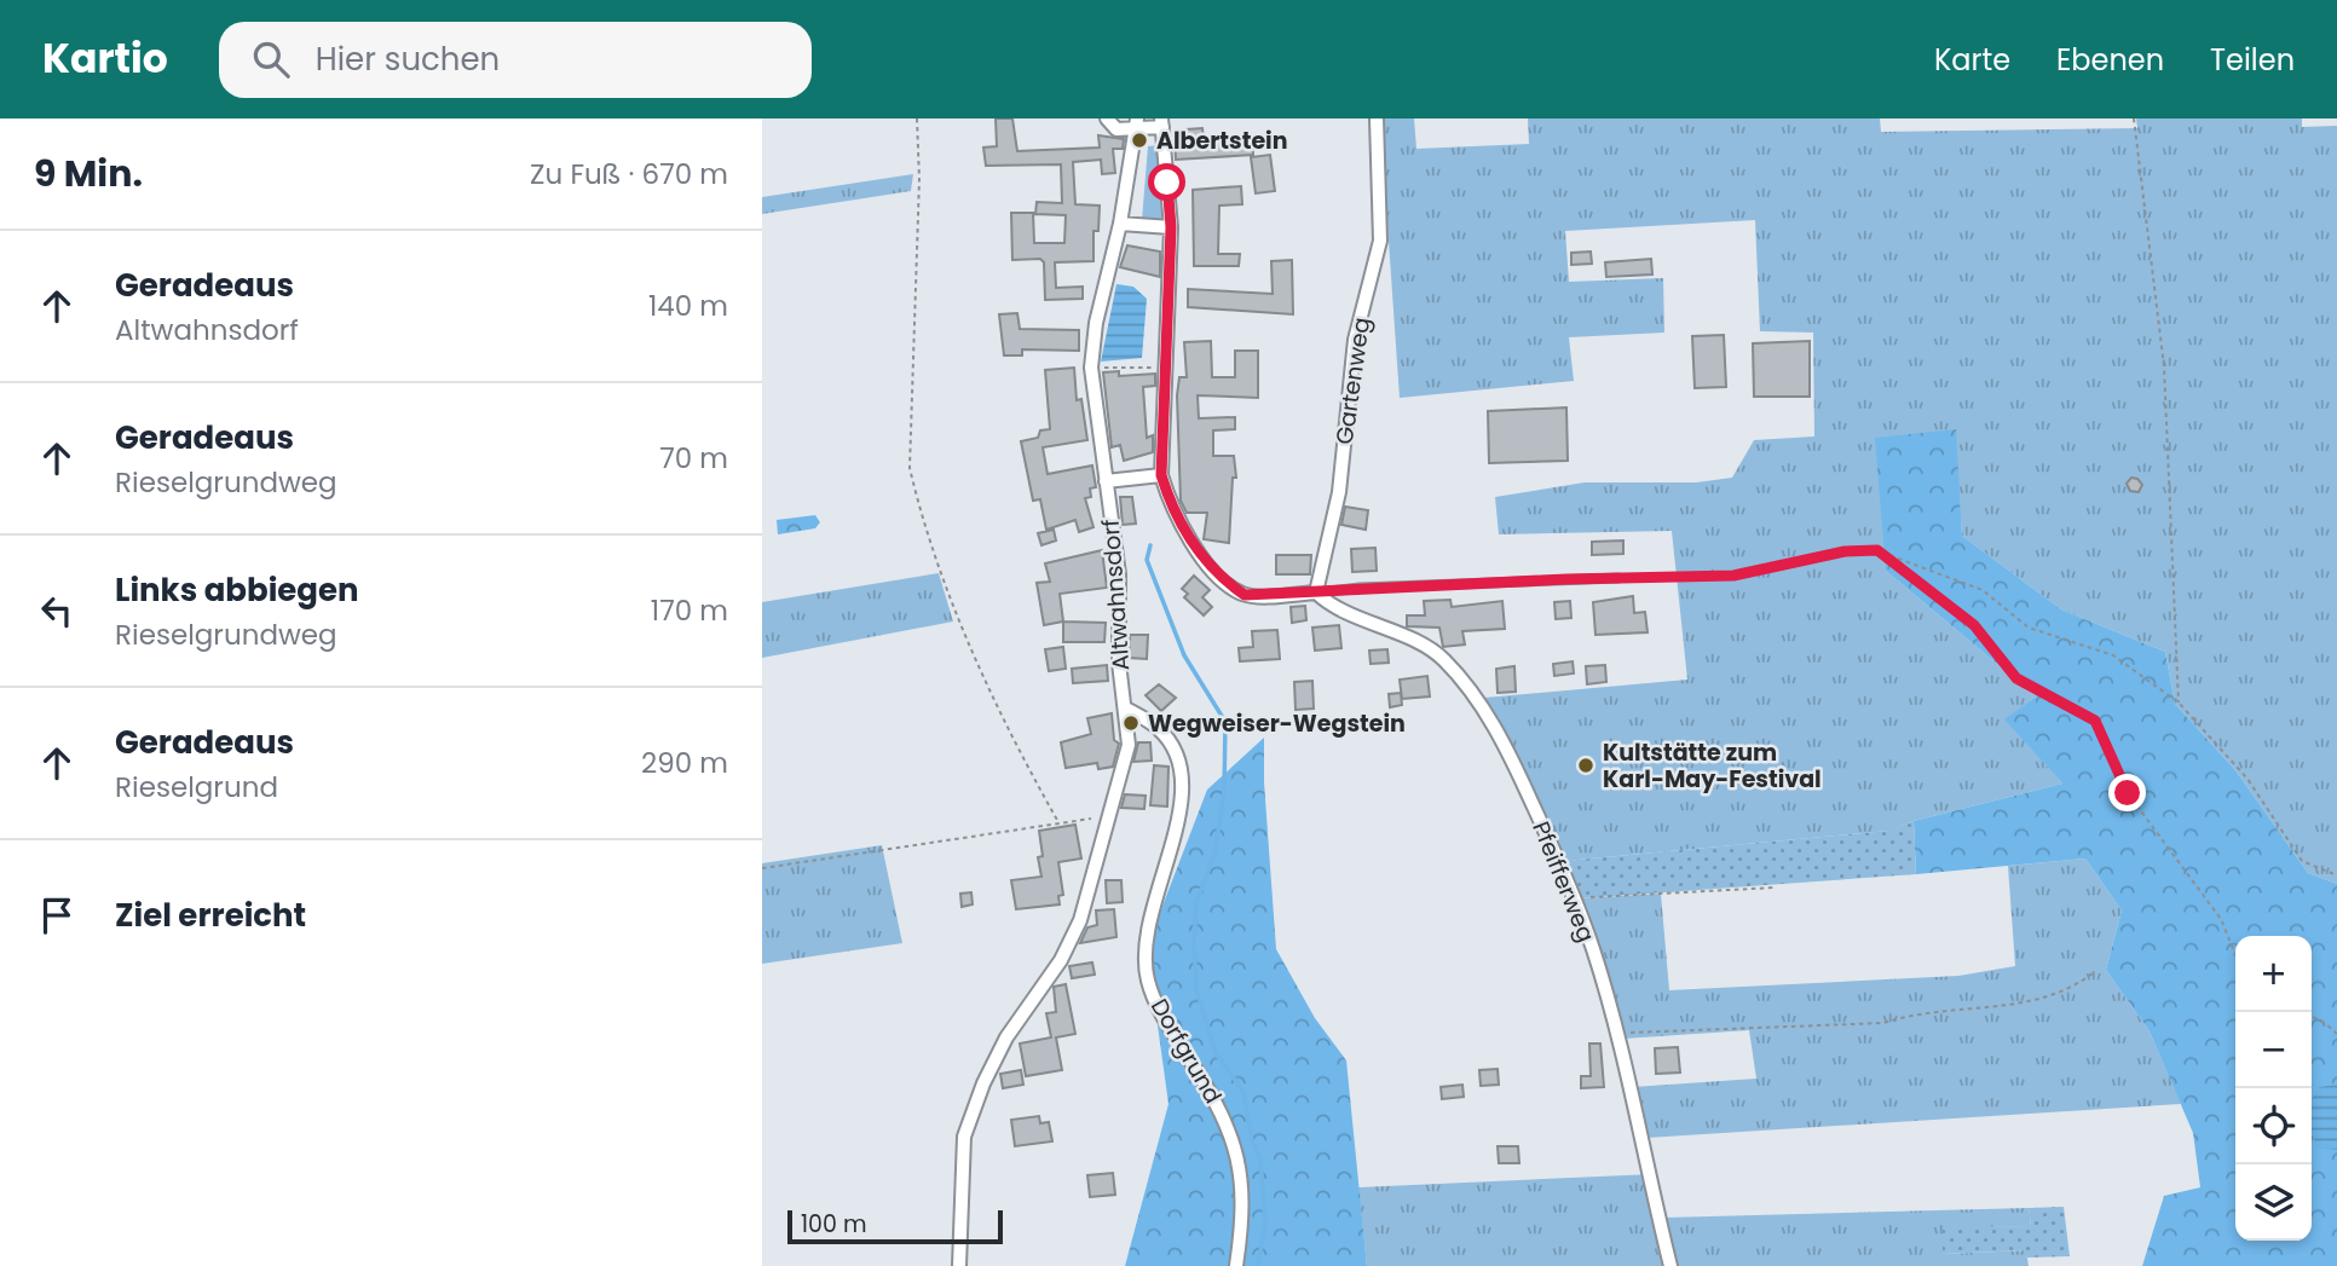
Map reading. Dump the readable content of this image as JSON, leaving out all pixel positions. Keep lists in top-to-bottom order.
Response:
{
  "streets": {
    "street": [
      "Gartenweg",
      "Altwahnsdorf",
      "Pfeifferweg",
      "Dorfgrund"
    ]
  },
  "crossings": [
    ["Gartenweg", "Pfeifferweg"],
    ["Altwahnsdorf", "Dorfgrund"]
  ],
  "places": ["Albertstein", "Wegweiser-Wegstein", "Kultstätte zum Karl-May-Festival"],
  "scale_bar": "100 m",
  "page": {
    "header": "Kartio",
    "search": "Hier suchen",
    "nav": ["Karte", "Ebenen", "Teilen"],
    "heading": ["9 Min.", "Zu Fuß · 670 m"],
    "list": [
      ["Geradeaus", "Altwahnsdorf", "140 m"],
      ["Geradeaus", "Rieselgrundweg", "70 m"],
      ["Links abbiegen", "Rieselgrundweg", "170 m"],
      ["Geradeaus", "Rieselgrund", "290 m"],
      "Ziel erreicht"
    ],
    "map_buttons": ["+", "−"],
    "scale": "100 m"
  }
}
